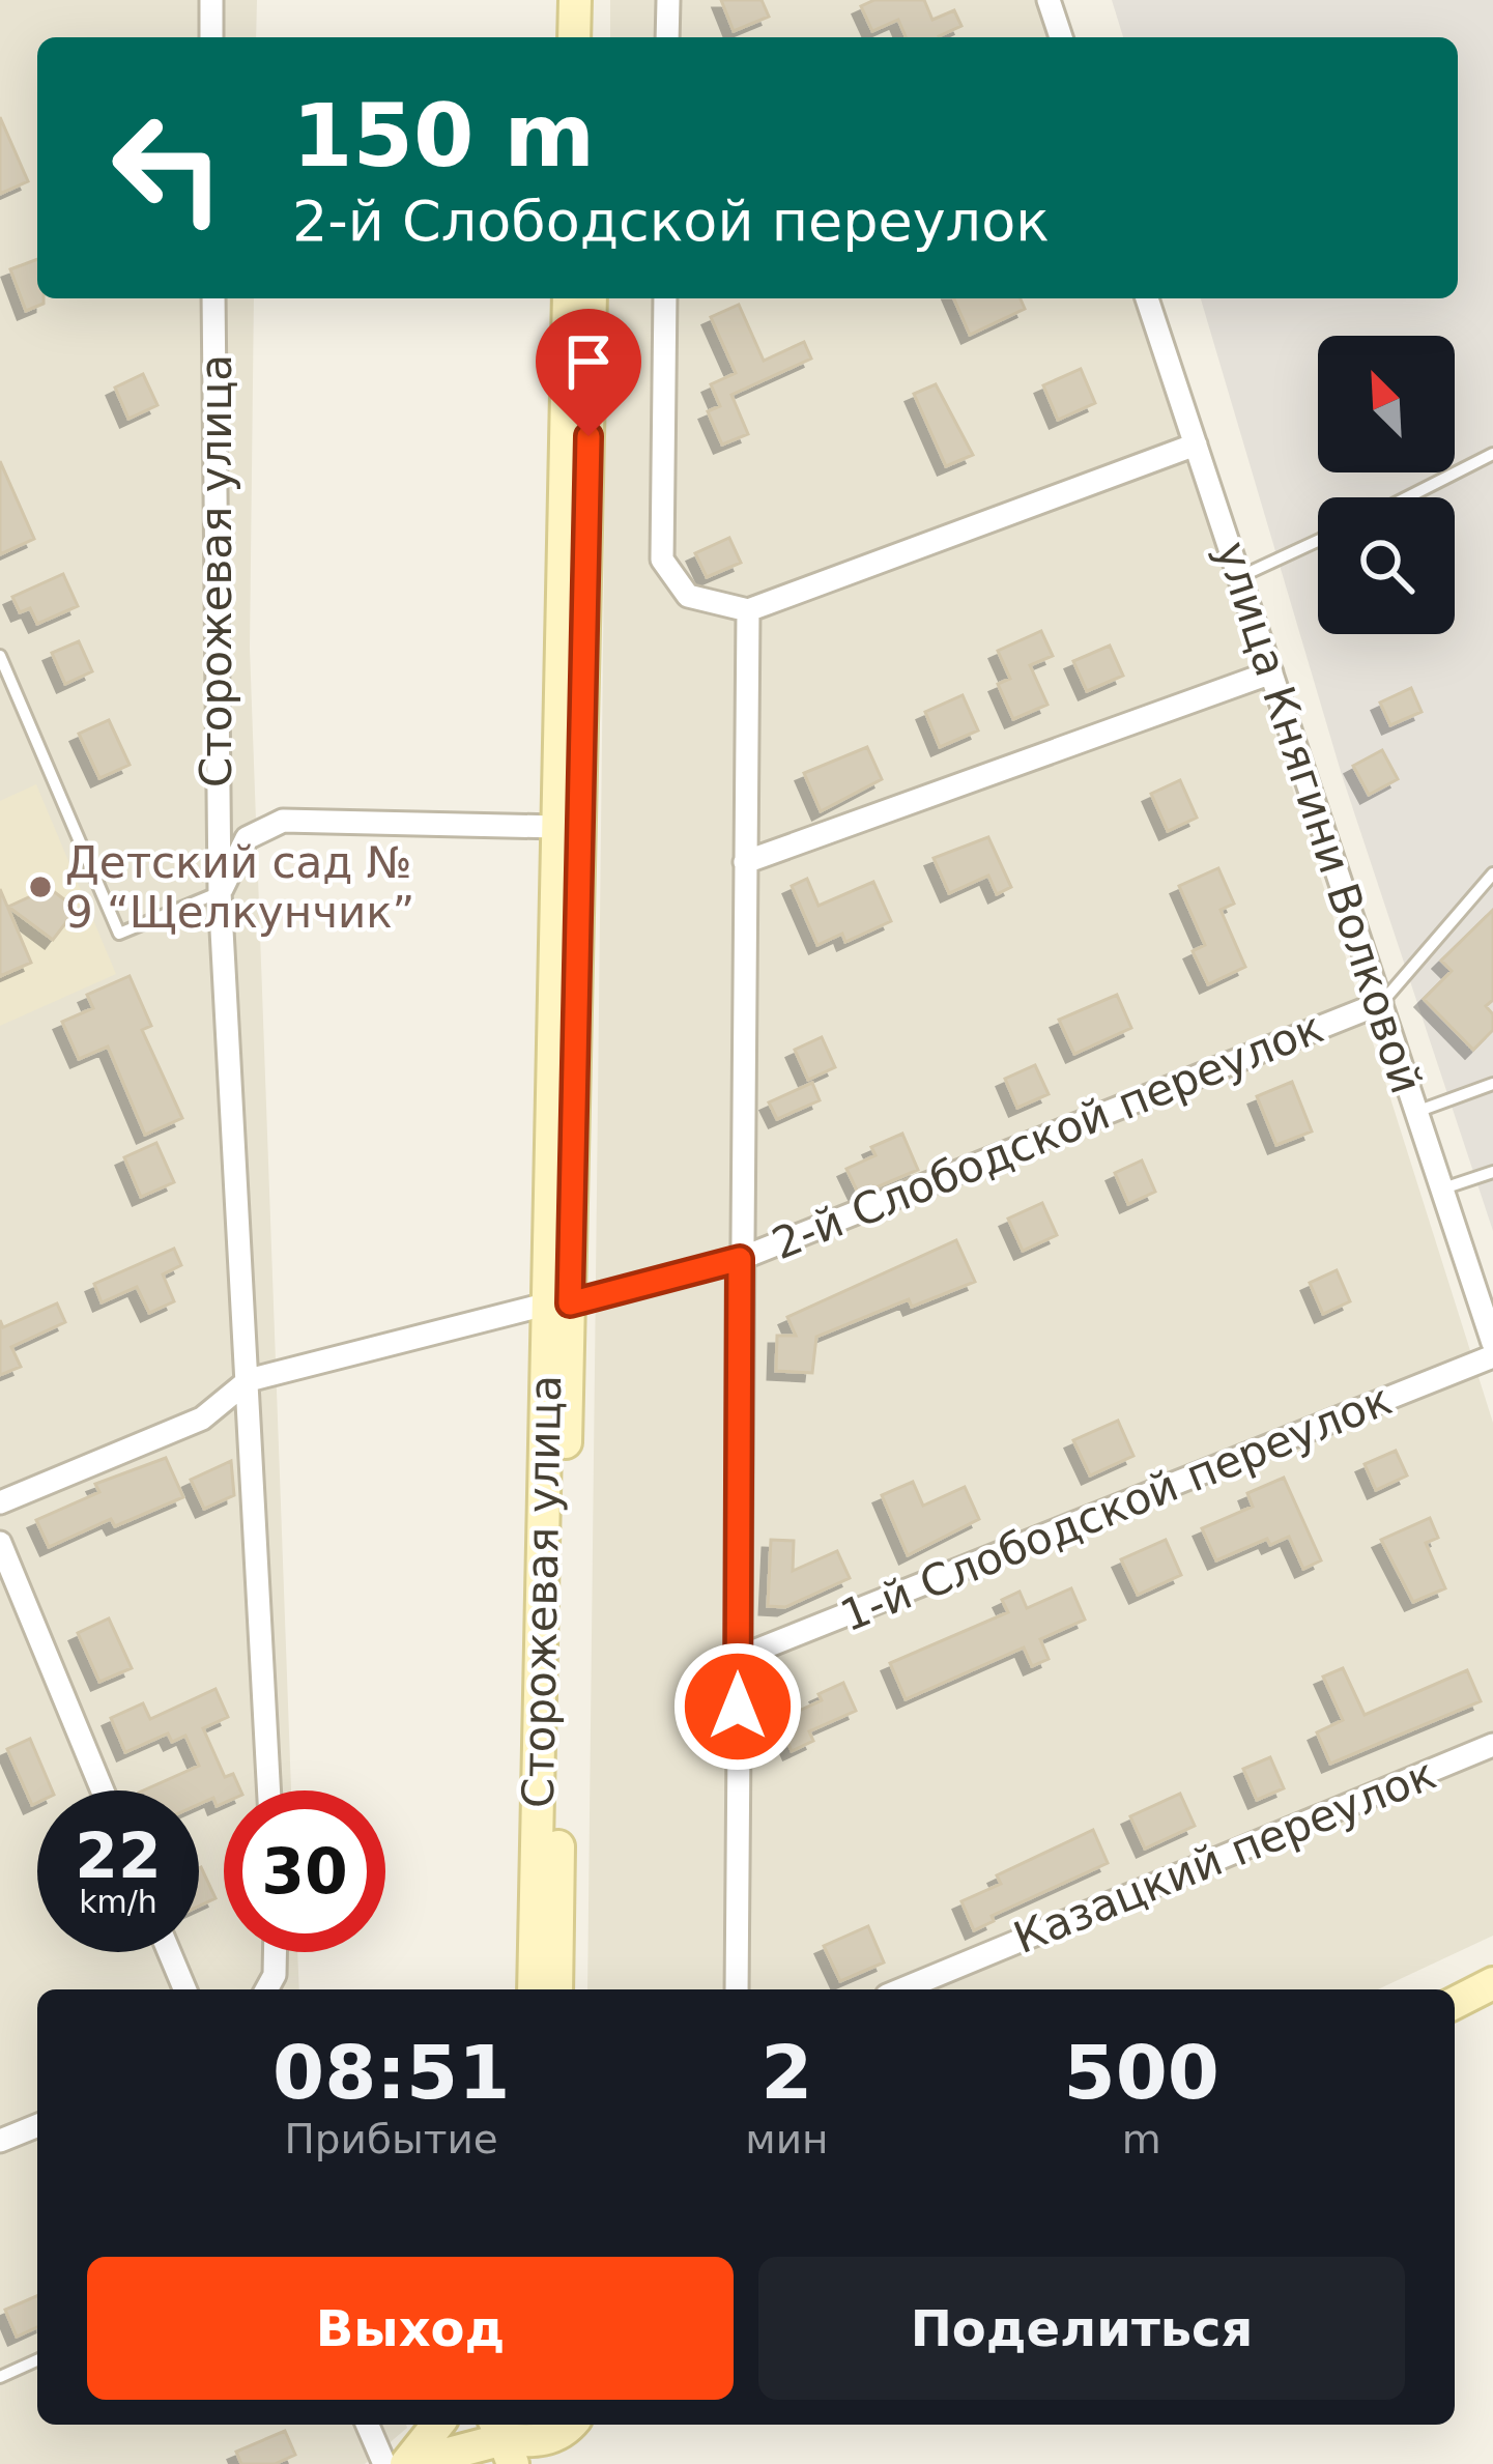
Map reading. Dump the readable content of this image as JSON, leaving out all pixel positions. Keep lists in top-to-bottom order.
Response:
{
  "streets": {
    "main road": ["Сторожевая улица"],
    "street": [
      "улица Княгини Волковой",
      "2-й Слободской переулок",
      "1-й Слободской переулок",
      "Казацкий переулок"
    ]
  },
  "crossings": [
    ["Сторожевая улица", "2-й Слободской переулок"],
    ["улица Княгини Волковой", "2-й Слободской переулок"]
  ],
  "places": ["Детский сад № 9 “Щелкунчик”"],
  "north": "top left",
  "page": {
    "turn": ["150 m", "2-й Слободской переулок"],
    "speed": "22 km/h",
    "limit": "30",
    "eta": [
      "08:51",
      "Прибытие",
      "2",
      "мин",
      "500",
      "m"
    ],
    "buttons": ["Выход", "Поделиться"]
  }
}
